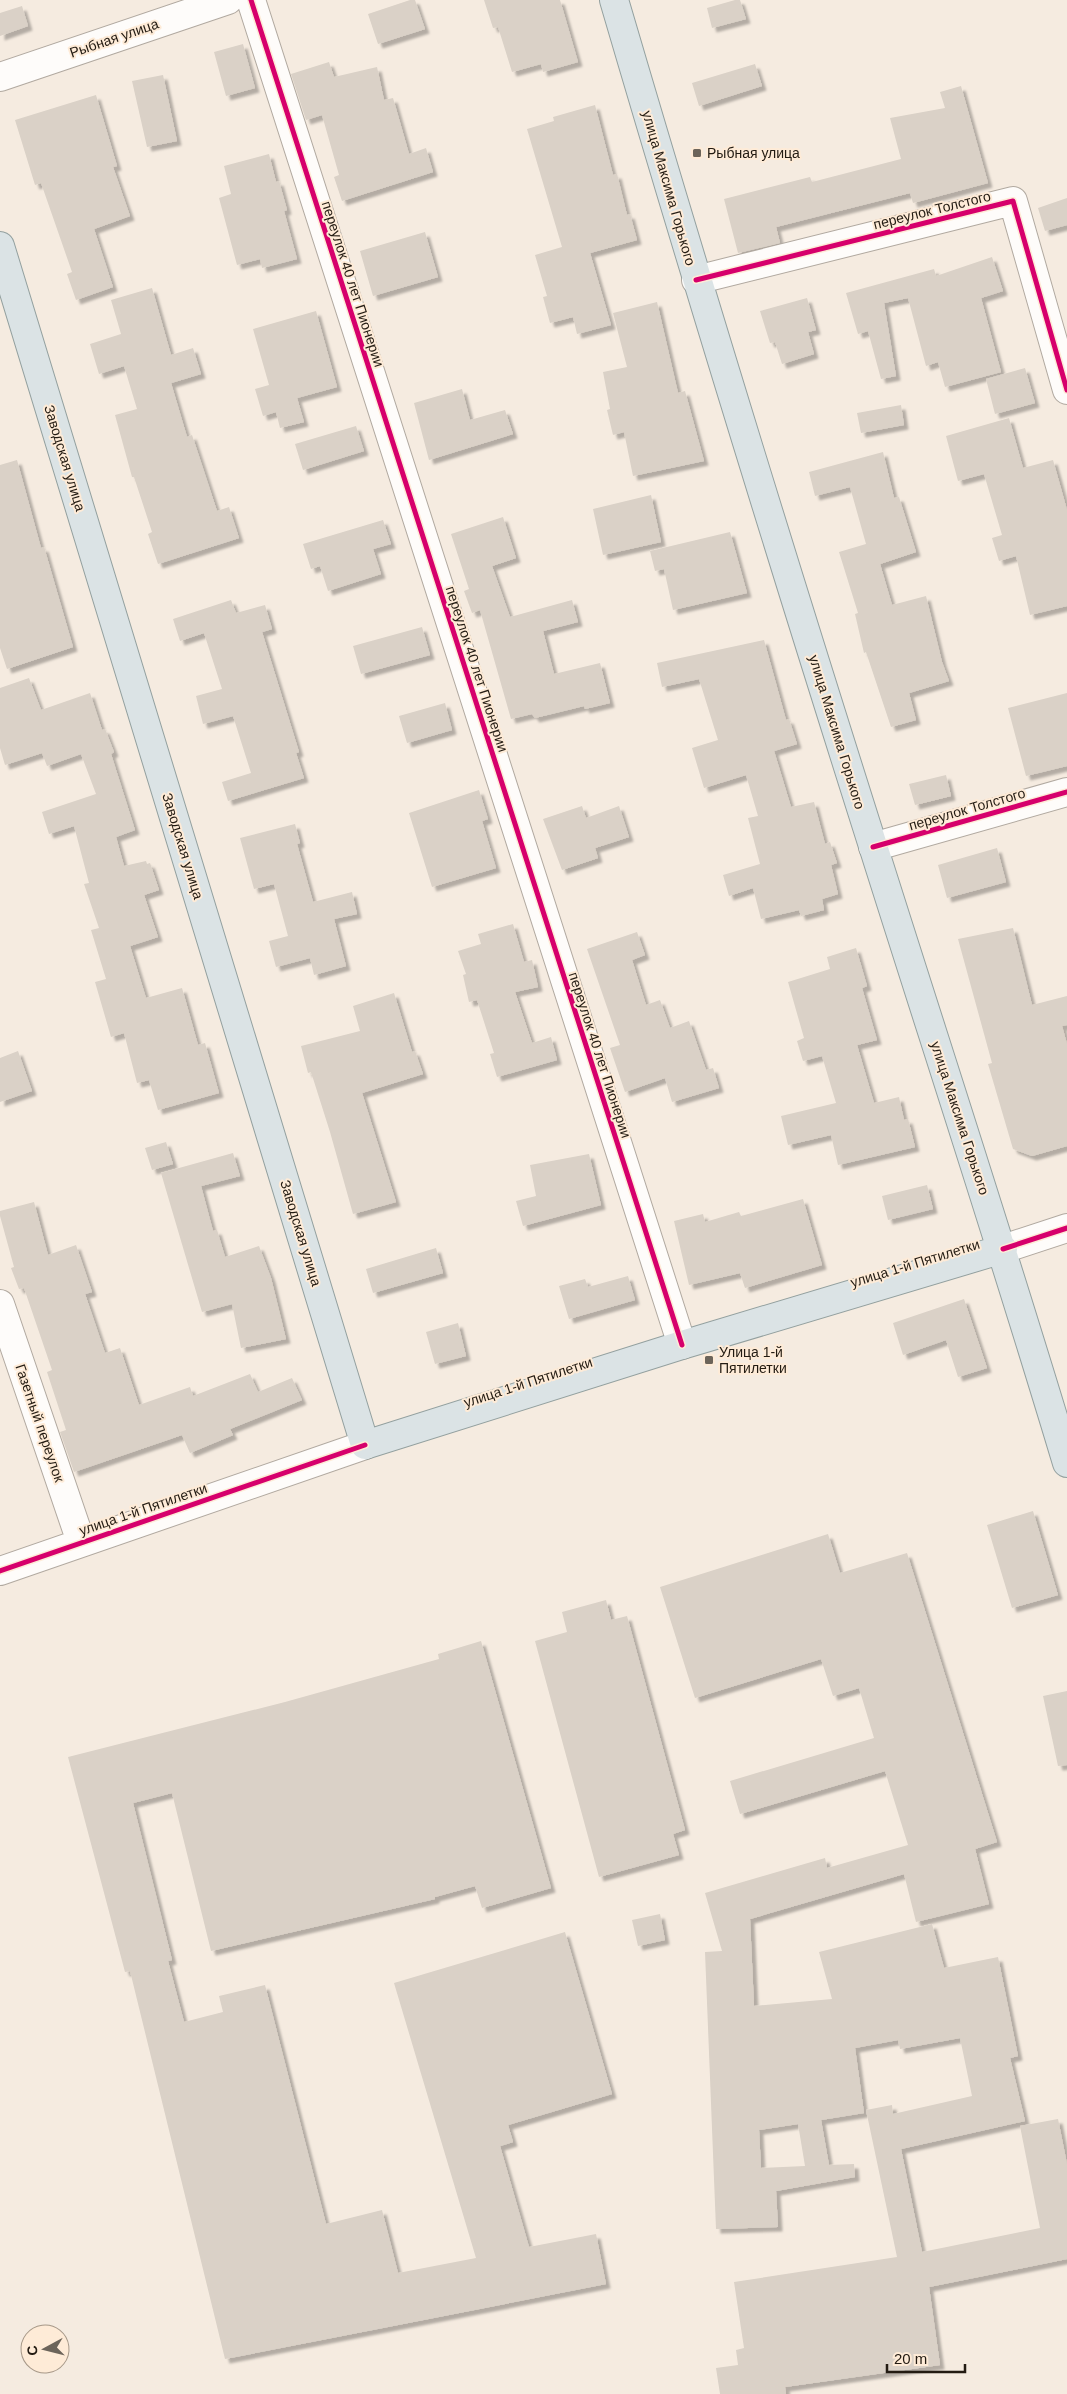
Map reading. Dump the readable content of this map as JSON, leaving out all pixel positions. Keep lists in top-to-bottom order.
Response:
{
  "streets": {
    "main road": ["улица Максима Горького", "Заводская улица", "улица 1-й Пятилетки"],
    "street": [
      "Рыбная улица",
      "переулок Толстого",
      "переулок 40 лет Пионерии",
      "Газетный переулок"
    ]
  },
  "crossings": [
    ["улица Максима Горького", "переулок Толстого"],
    ["улица Максима Горького", "улица 1-й Пятилетки"],
    ["переулок 40 лет Пионерии", "улица 1-й Пятилетки"],
    ["Заводская улица", "улица 1-й Пятилетки"],
    ["улица 1-й Пятилетки", "Газетный переулок"]
  ],
  "places": {
    "transit": ["Рыбная улица", "Улица 1-й Пятилетки"]
  },
  "scale_bar": "20 m",
  "north": "left"
}
